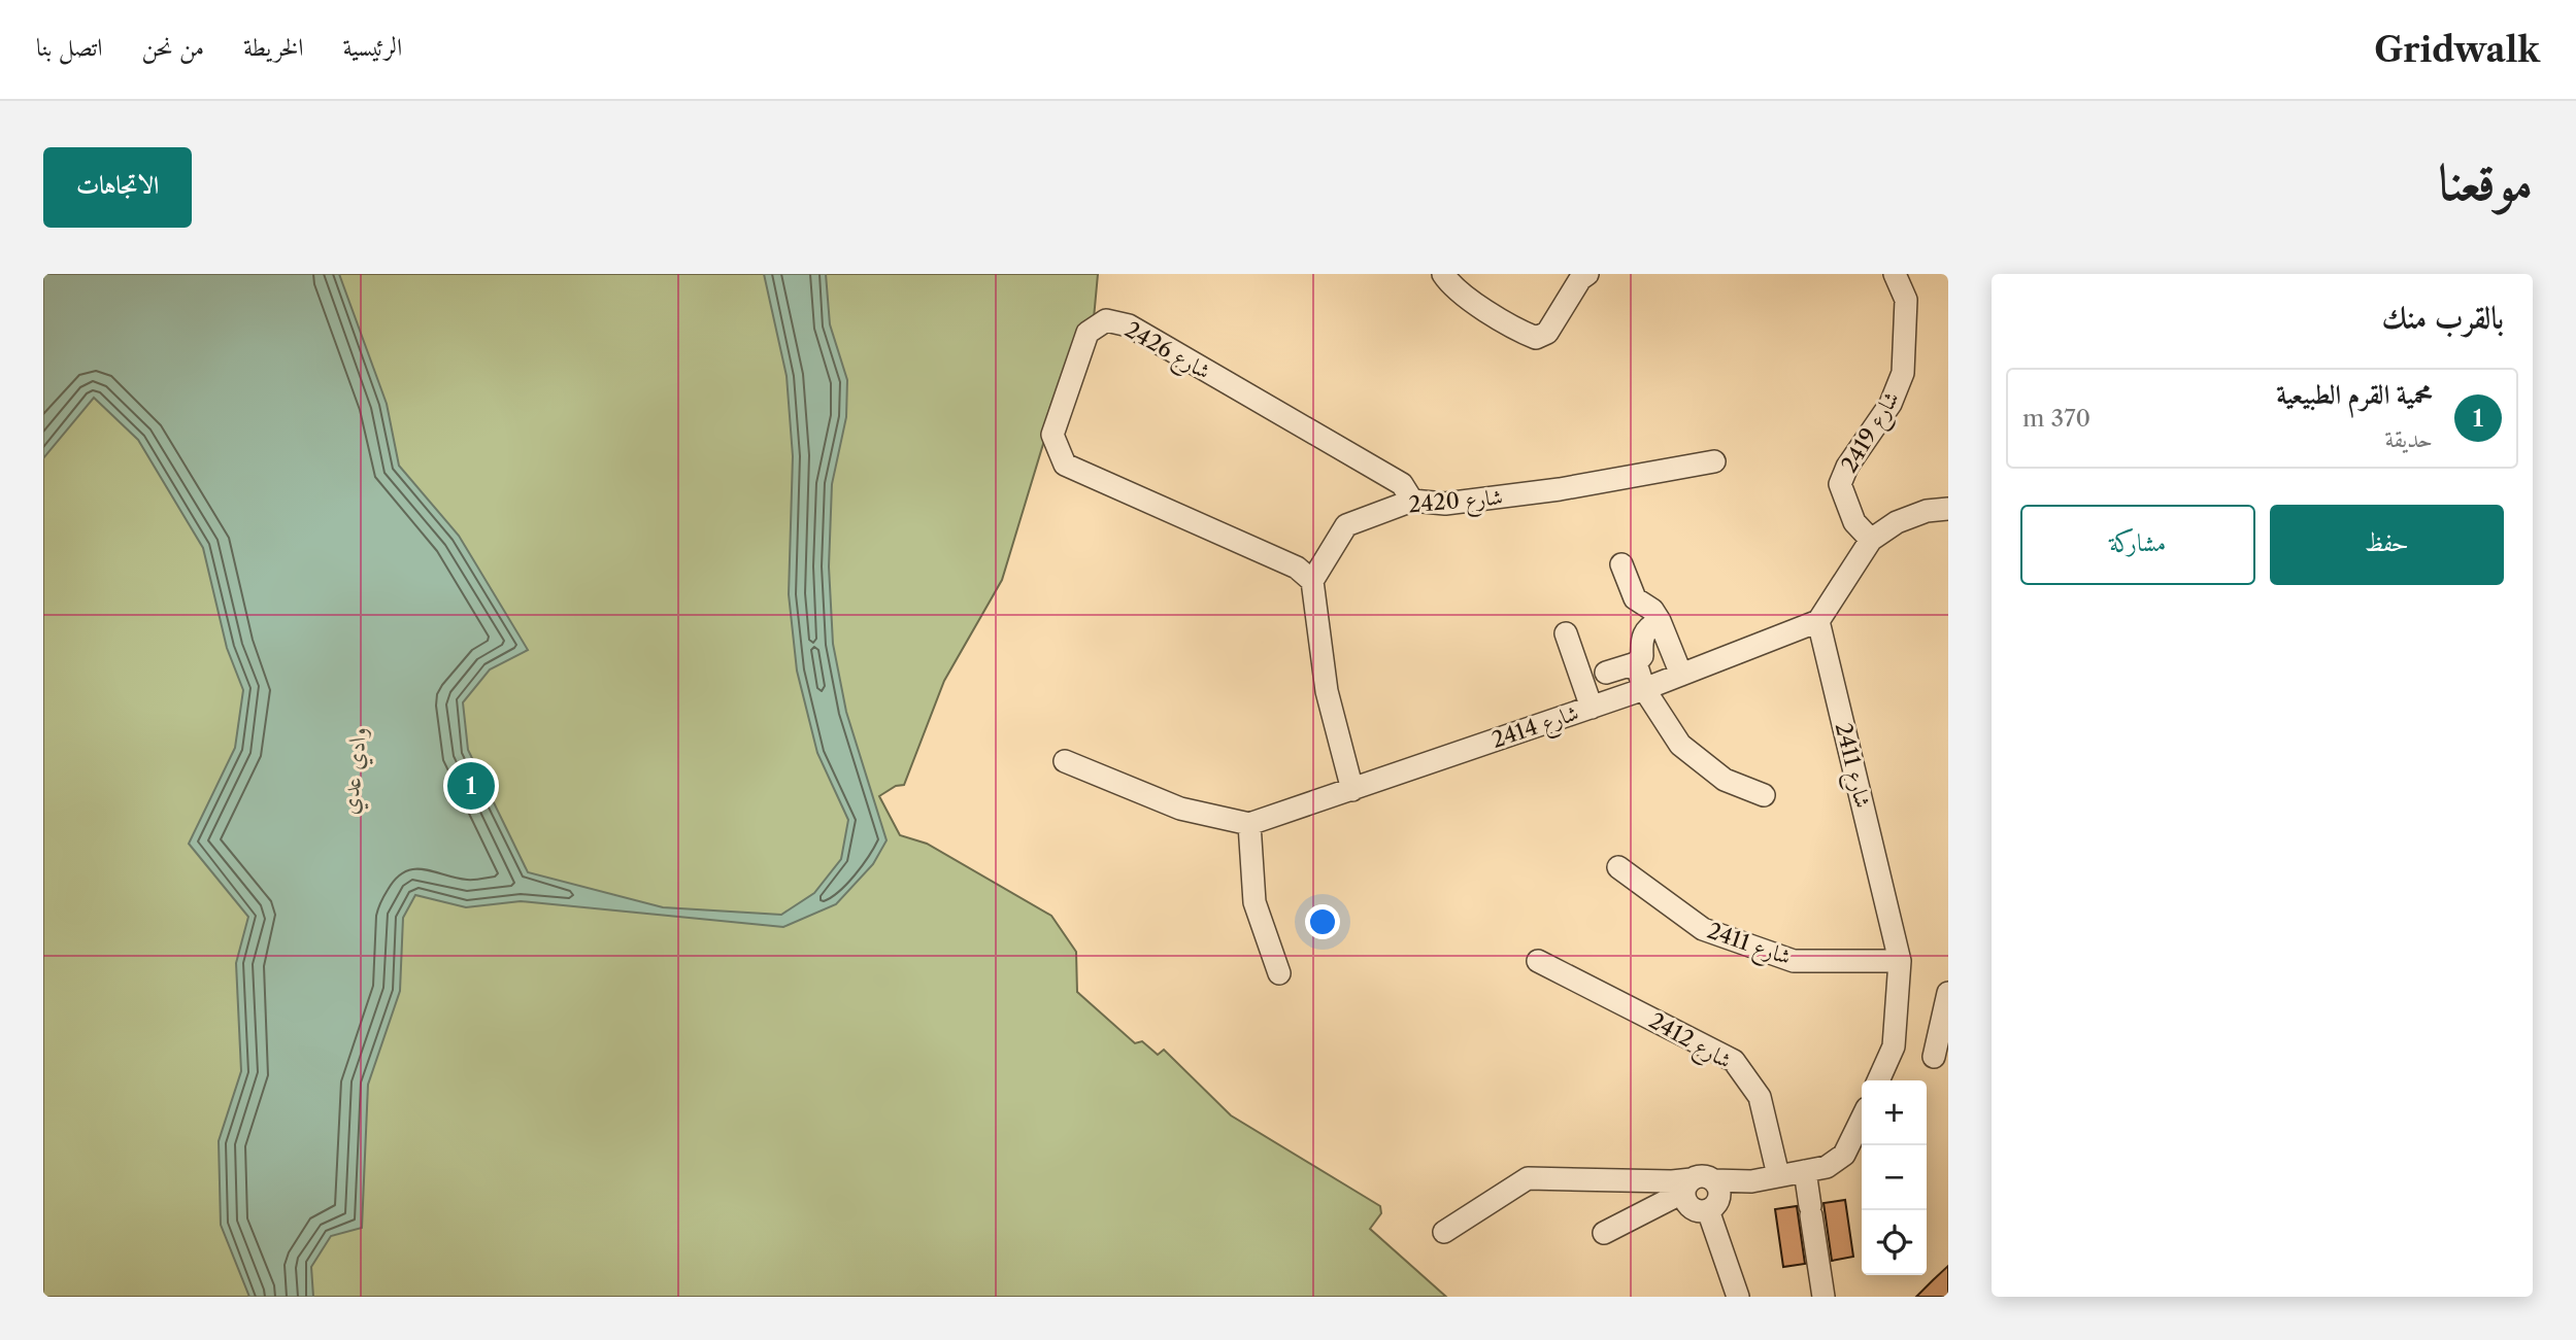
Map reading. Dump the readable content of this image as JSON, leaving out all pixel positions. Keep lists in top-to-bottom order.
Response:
{
  "streets": {
    "street": [
      "2426 شارع",
      "2419 شارع",
      "2420 شارع",
      "2414 شارع",
      "شارع 2411",
      "2411 شارع",
      "2412 شارع"
    ]
  },
  "crossings": [
    ["2426 شارع", "2420 شارع"],
    ["2414 شارع", "شارع 2411"],
    ["شارع 2411", "2411 شارع"]
  ],
  "water": ["وادي عدي"],
  "page": {
    "header": "Gridwalk",
    "nav": [
      "الرئيسية",
      "الخريطة",
      "من نحن",
      "اتصل بنا"
    ],
    "title": "موقعنا",
    "buttons": [
      "الاتجاهات",
      ["حفظ", "مشاركة"]
    ],
    "heading": "بالقرب منك",
    "list": [
      {
        "mark": "1",
        "name": "محمية القرم الطبيعية",
        "note": "حديقة",
        "value": "370 m"
      }
    ],
    "pins": "1",
    "map_buttons": ["+", "−"]
  }
}
